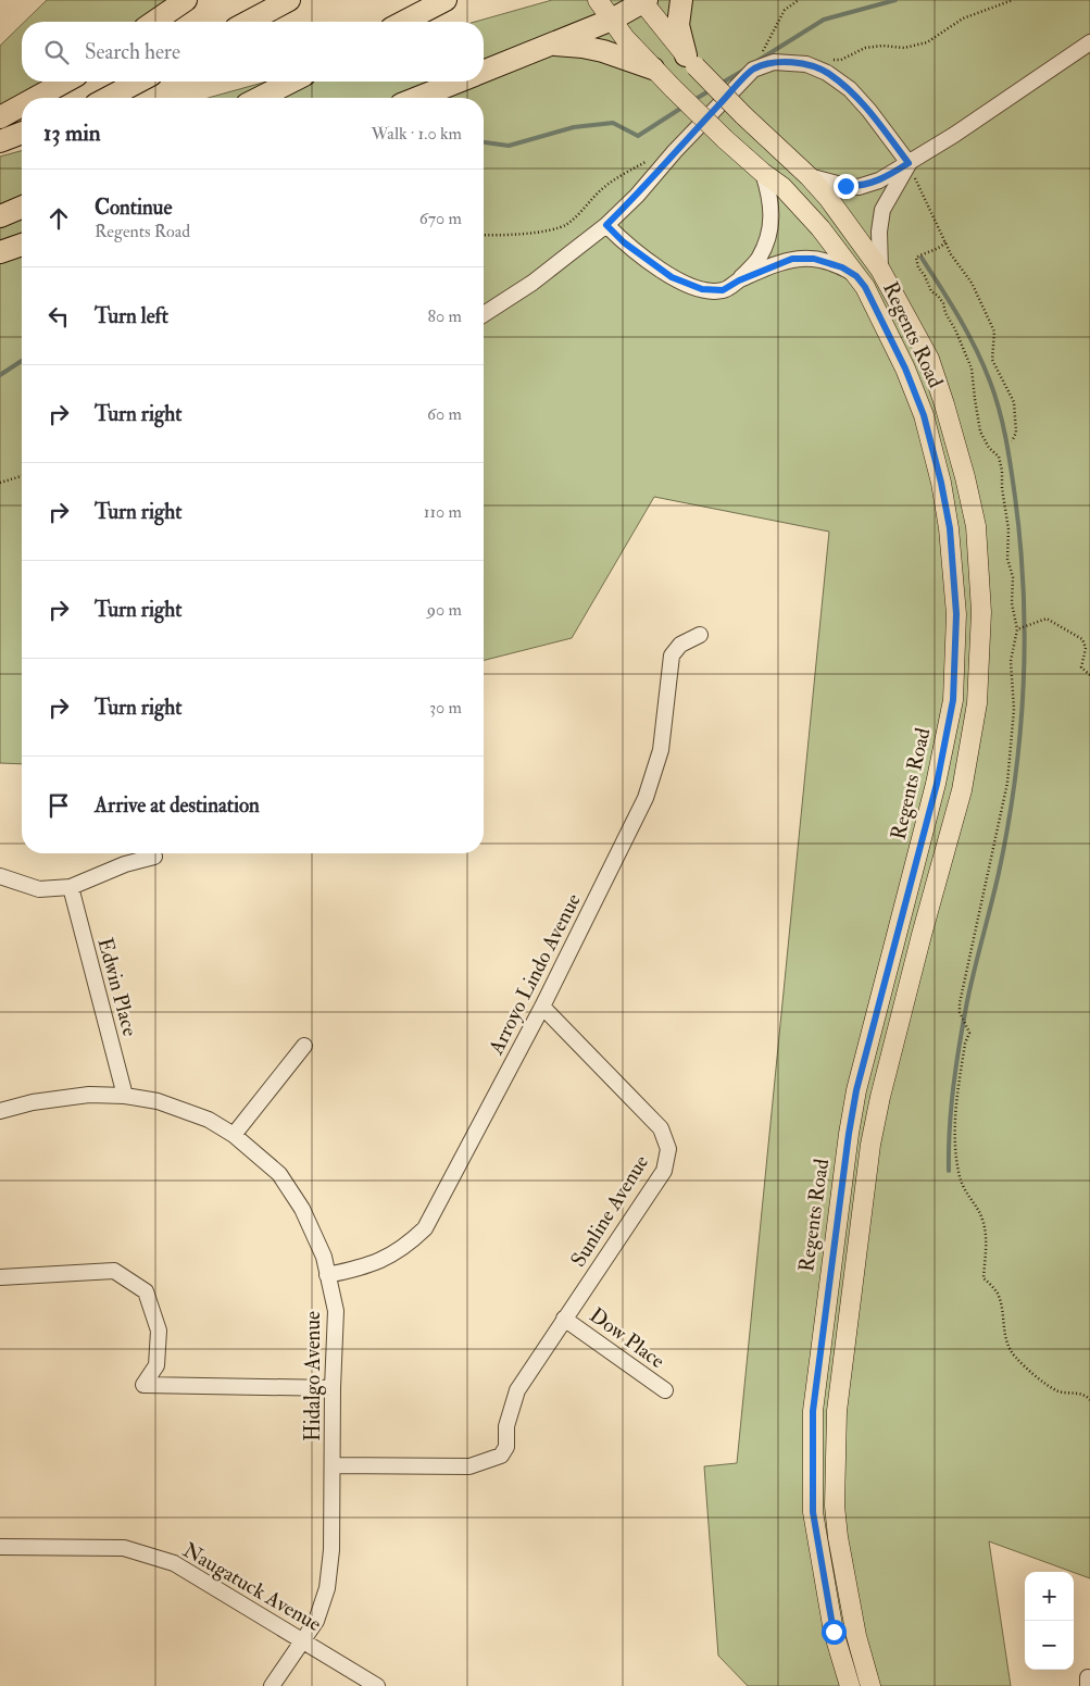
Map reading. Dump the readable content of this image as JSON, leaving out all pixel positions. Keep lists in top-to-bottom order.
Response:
{
  "streets": {
    "main road": ["Regents Road"],
    "street": [
      "Arroyo Lindo Avenue",
      "Edwin Place",
      "Sunline Avenue",
      "Dow Place",
      "Hidalgo Avenue",
      "Naugatuck Avenue"
    ]
  },
  "crossings": [
    ["Arroyo Lindo Avenue", "Sunline Avenue"],
    ["Arroyo Lindo Avenue", "Hidalgo Avenue"],
    ["Edwin Place", "Hidalgo Avenue"],
    ["Sunline Avenue", "Dow Place"],
    ["Sunline Avenue", "Hidalgo Avenue"],
    ["Hidalgo Avenue", "Naugatuck Avenue"]
  ],
  "page": {
    "search": "Search here",
    "heading": ["13 min", "Walk · 1.0 km"],
    "list": [
      ["Continue", "Regents Road", "670 m"],
      ["Turn left", "80 m"],
      ["Turn right", "60 m"],
      ["Turn right", "110 m"],
      ["Turn right", "90 m"],
      ["Turn right", "30 m"],
      "Arrive at destination"
    ],
    "map_buttons": ["+", "−"]
  }
}
